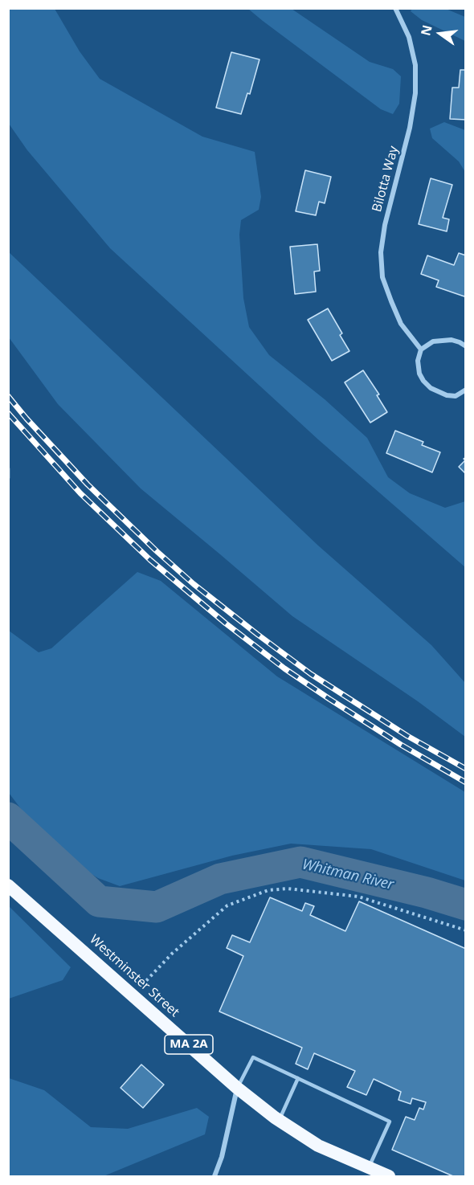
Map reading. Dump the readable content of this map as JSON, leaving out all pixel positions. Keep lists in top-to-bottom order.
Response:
{
  "streets": {
    "highway": ["Westminster Street", "MA 2A"],
    "street": ["Bilotta Way"]
  },
  "water": ["Whitman River"],
  "north": "left"
}
